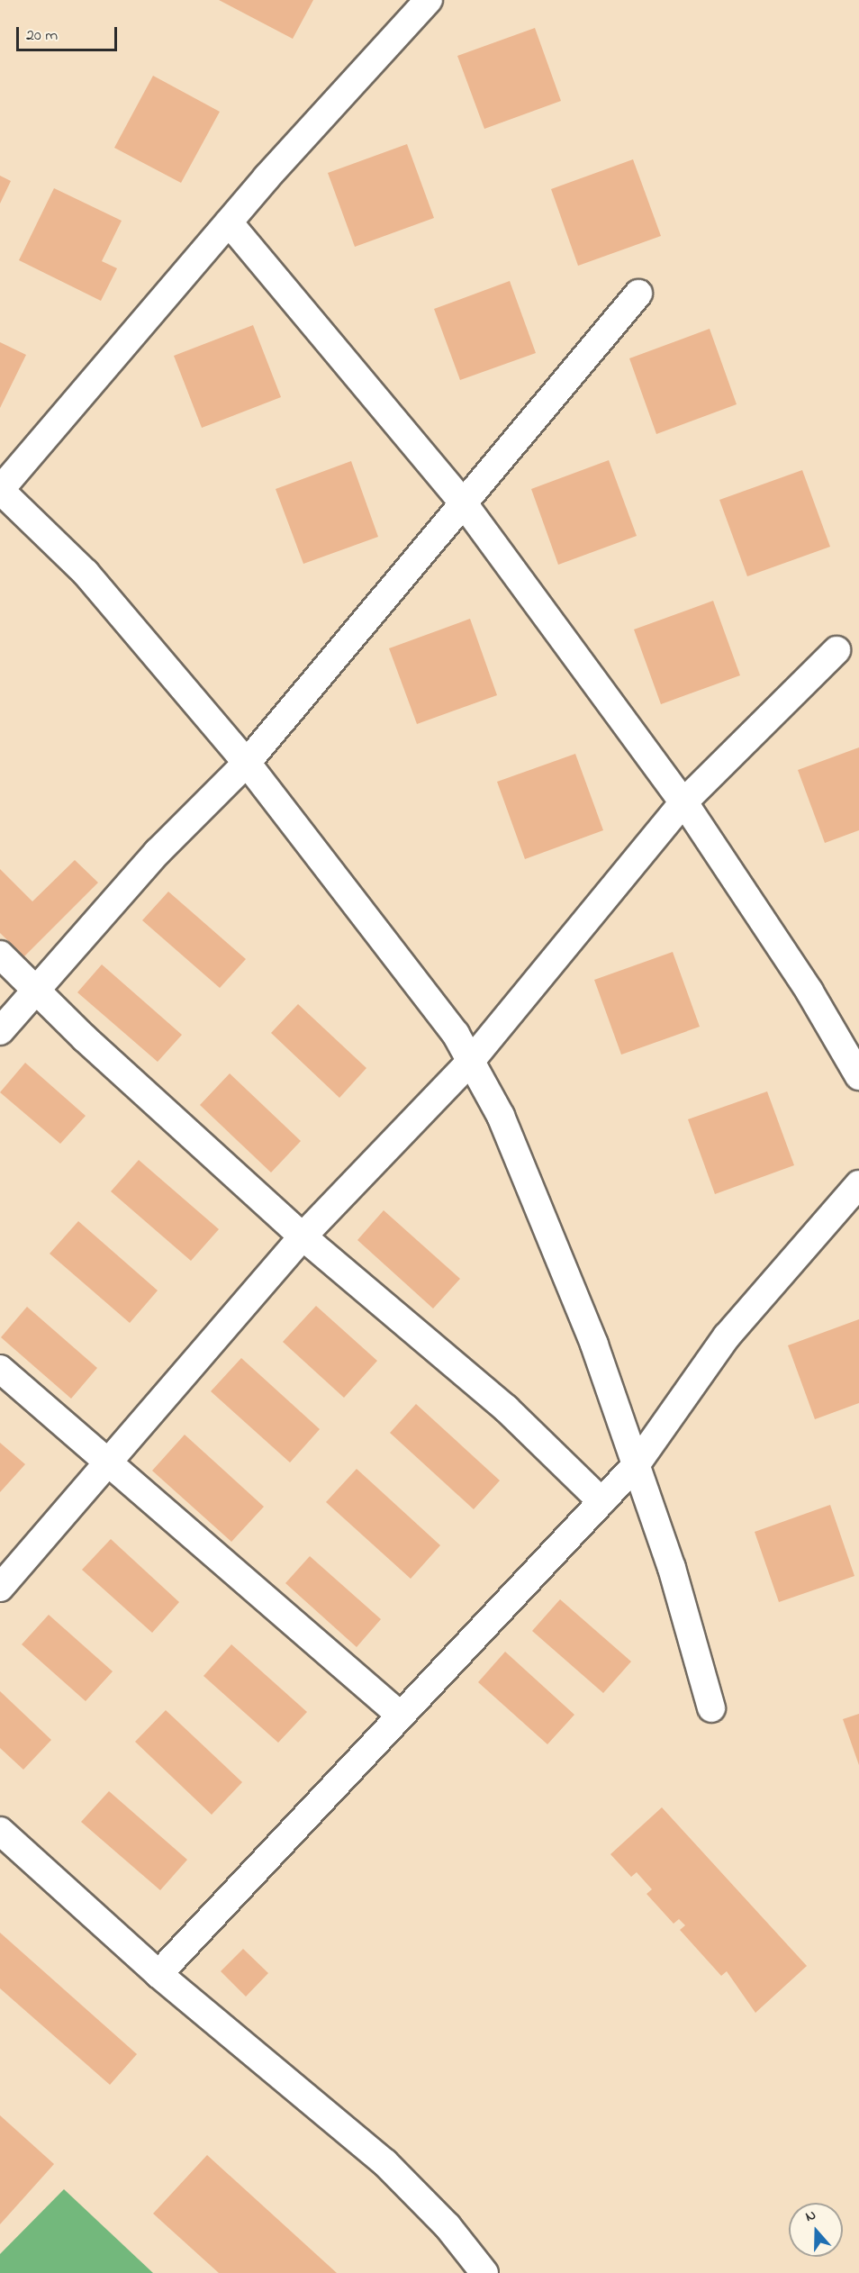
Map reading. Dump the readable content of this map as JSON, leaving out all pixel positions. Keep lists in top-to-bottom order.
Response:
{
  "scale_bar": "20 m",
  "north": "top"
}
